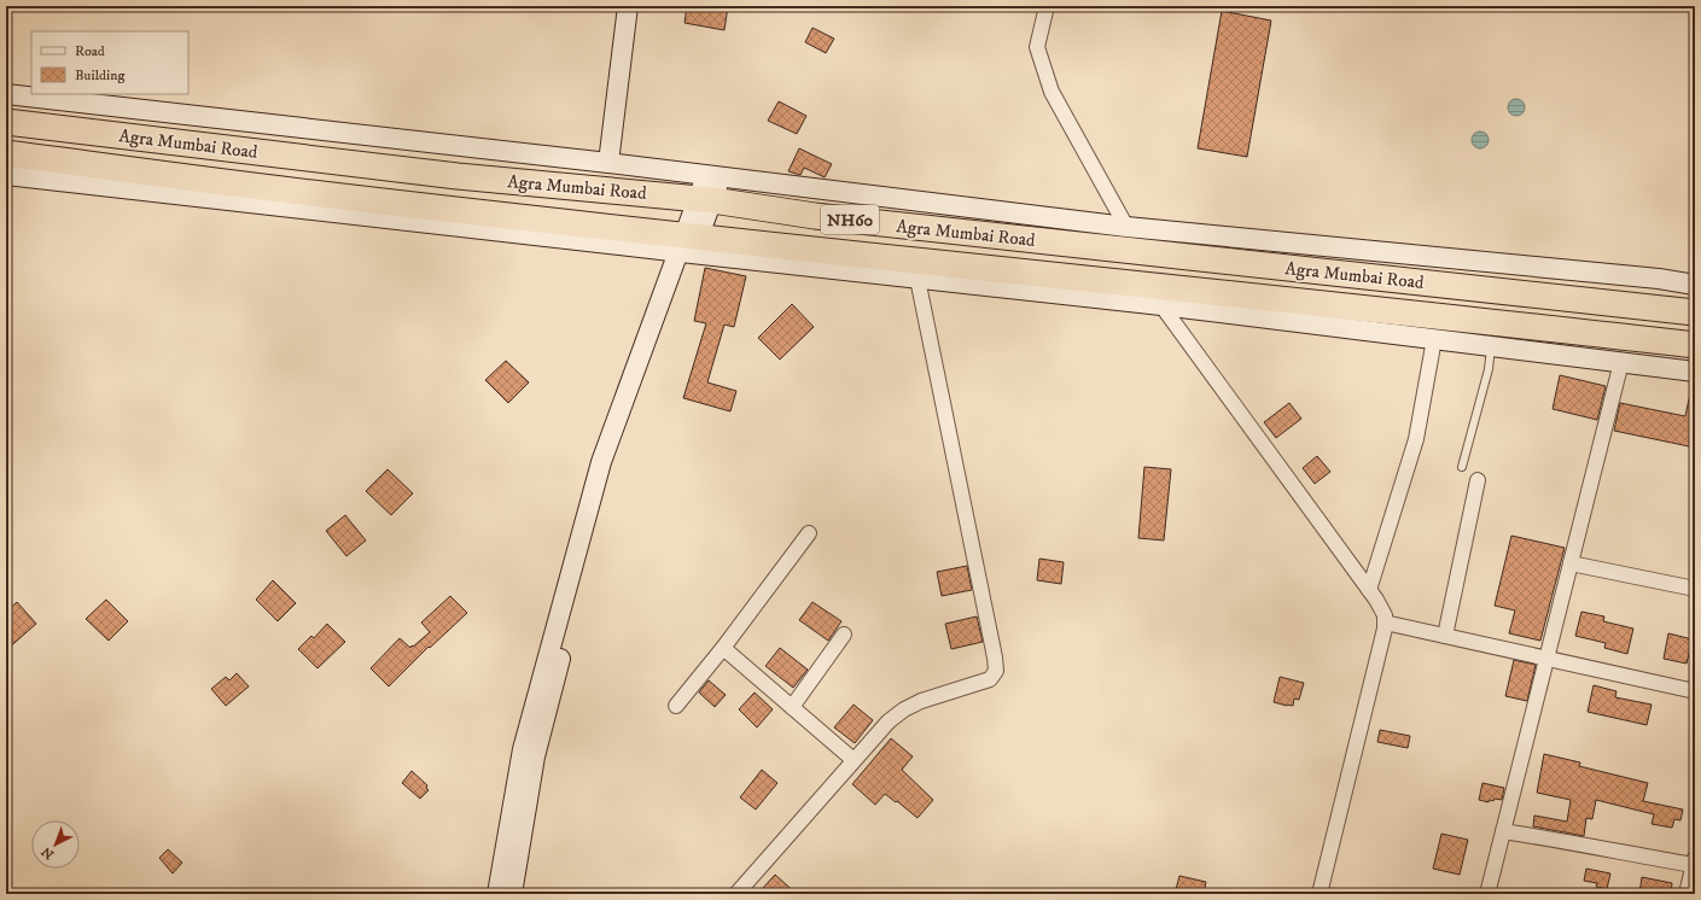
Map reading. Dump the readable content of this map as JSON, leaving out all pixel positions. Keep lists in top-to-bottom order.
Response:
{
  "streets": {
    "highway": ["Agra Mumbai Road", "NH60"]
  },
  "legend": ["Road", "Building"],
  "north": "bottom left"
}
